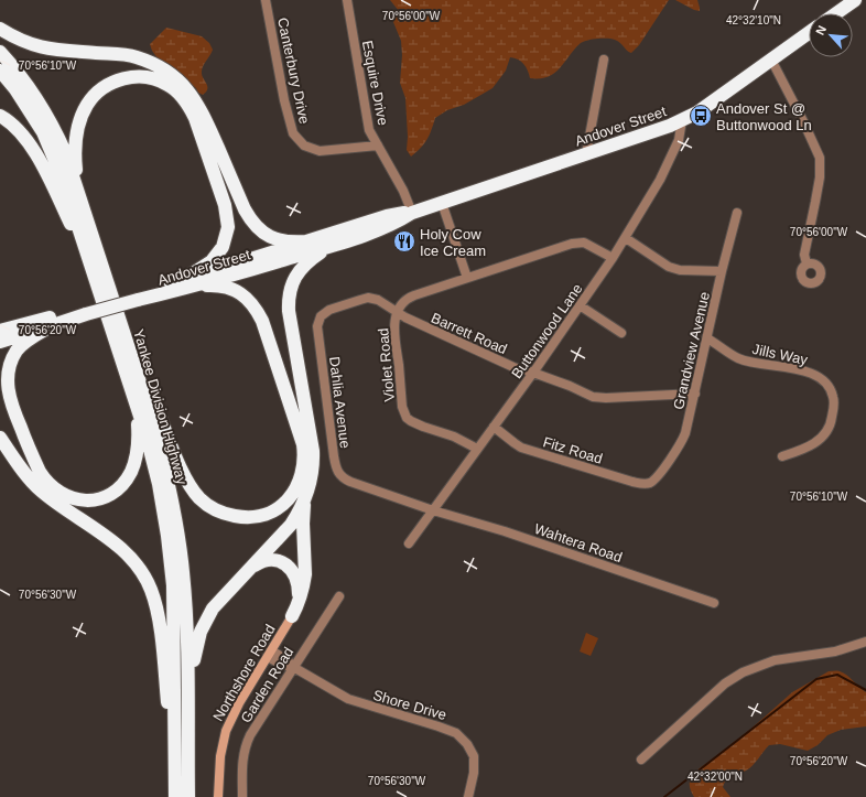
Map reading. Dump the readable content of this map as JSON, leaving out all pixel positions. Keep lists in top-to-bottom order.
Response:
{
  "streets": {
    "highway": ["Andover Street", "Yankee Division Highway"],
    "street": [
      "Canterbury Drive",
      "Esquire Drive",
      "Buttonwood Lane",
      "Barrett Road",
      "Grandview Avenue",
      "Jills Way",
      "Violet Road",
      "Dahlia Avenue",
      "Fitz Road",
      "Wahtera Road",
      "Northshore Road",
      "Garden Road",
      "Shore Drive"
    ]
  },
  "crossings": [
    ["Canterbury Drive", "Esquire Drive"],
    ["Esquire Drive", "Andover Street"],
    ["Andover Street", "Buttonwood Lane"],
    ["Buttonwood Lane", "Barrett Road"],
    ["Buttonwood Lane", "Violet Road"],
    ["Buttonwood Lane", "Dahlia Avenue"],
    ["Buttonwood Lane", "Fitz Road"],
    ["Buttonwood Lane", "Wahtera Road"],
    ["Barrett Road", "Grandview Avenue"],
    ["Barrett Road", "Violet Road"],
    ["Barrett Road", "Dahlia Avenue"],
    ["Grandview Avenue", "Jills Way"],
    ["Grandview Avenue", "Fitz Road"],
    ["Violet Road", "Dahlia Avenue"],
    ["Dahlia Avenue", "Wahtera Road"],
    ["Northshore Road", "Shore Drive"],
    ["Garden Road", "Shore Drive"]
  ],
  "places": {
    "bus stop": ["Andover St @ Buttonwood Ln"],
    "restaurant": ["Holy Cow Ice Cream"]
  },
  "north": "top left",
  "coordinates": [
    "70°56'00\"W",
    "42°32'10\"N",
    "70°56'10\"W",
    "70°56'20\"W",
    "70°56'30\"W",
    "42°32'00\"N"
  ]
}
